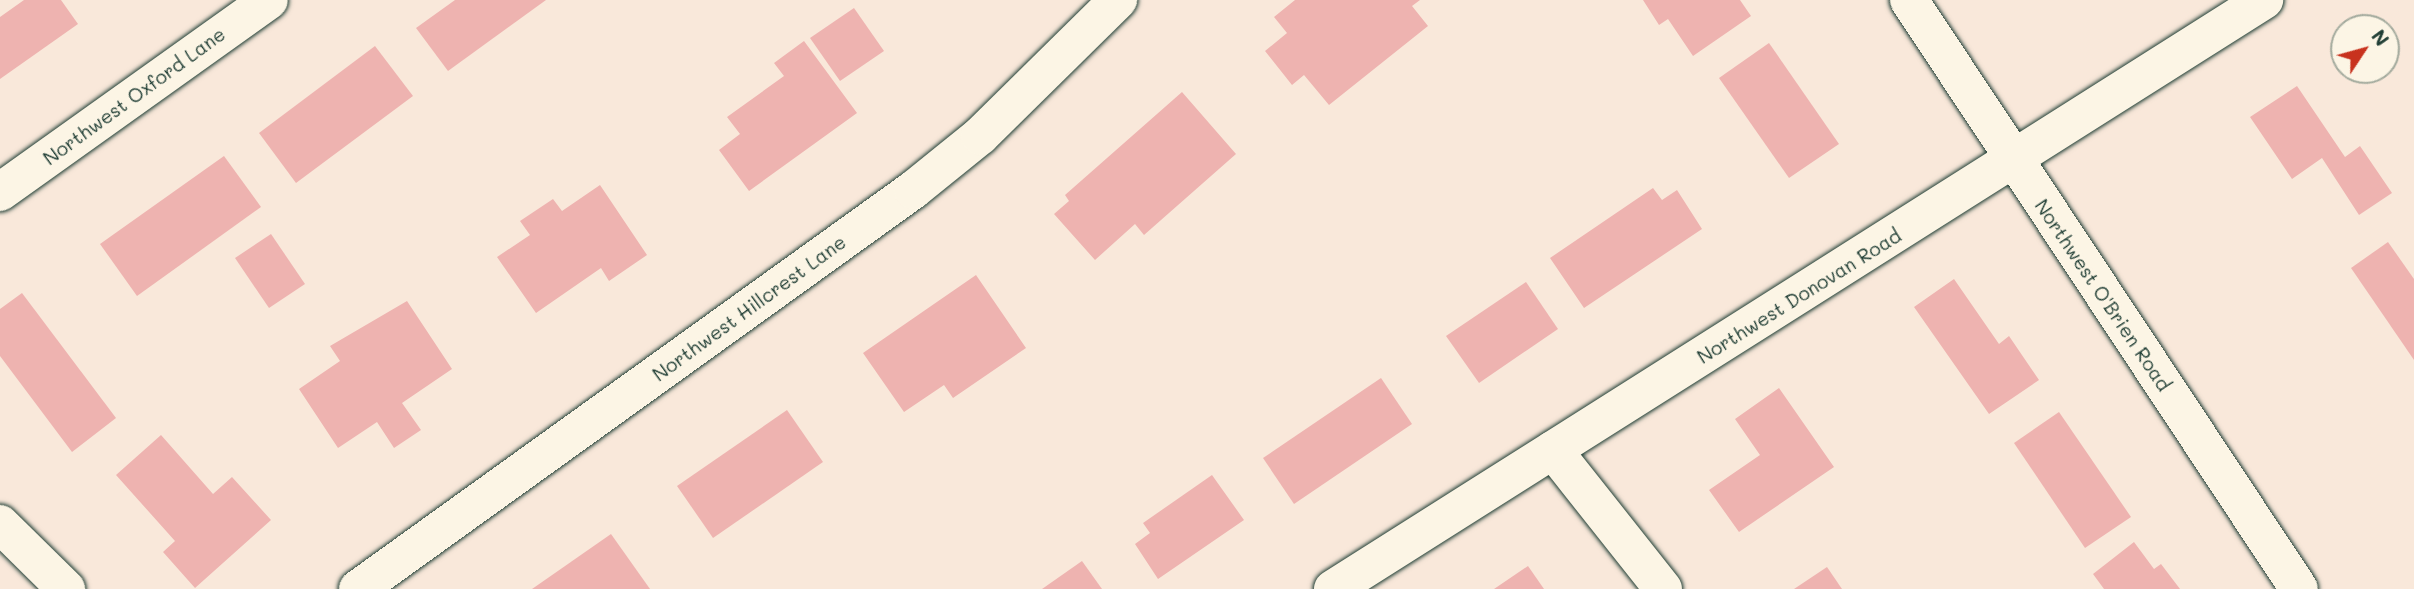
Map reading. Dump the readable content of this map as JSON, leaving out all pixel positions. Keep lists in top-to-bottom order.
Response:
{
  "streets": {
    "street": [
      "Northwest Oxford Lane",
      "Northwest O'Brien Road",
      "Northwest Donovan Road",
      "Northwest Hillcrest Lane"
    ]
  },
  "crossings": [
    ["Northwest O'Brien Road", "Northwest Donovan Road"]
  ],
  "north": "top right"
}
